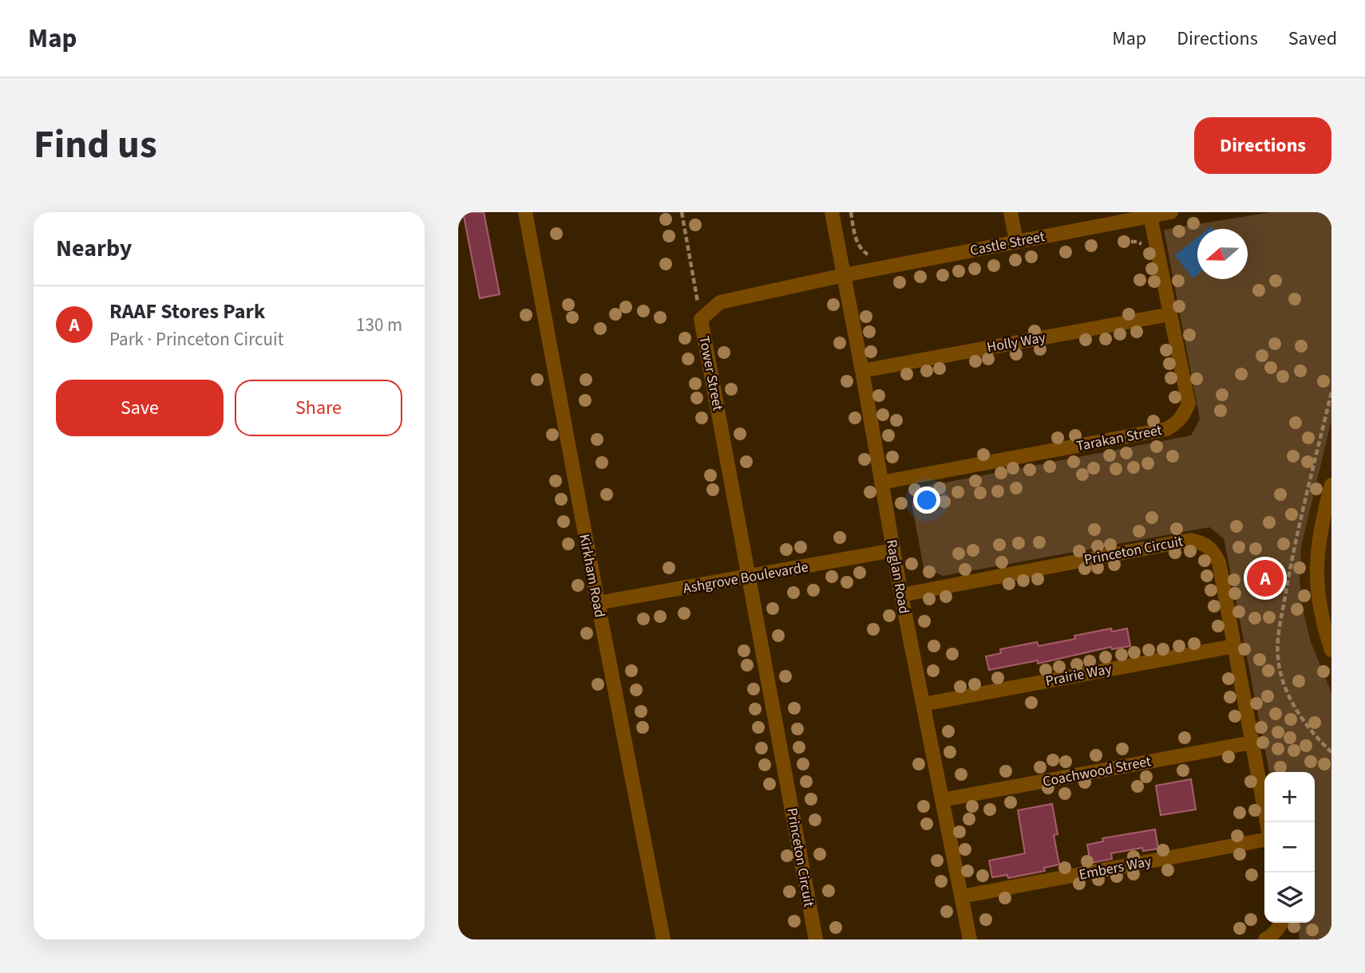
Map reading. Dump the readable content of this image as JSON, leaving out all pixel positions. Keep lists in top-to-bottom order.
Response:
{
  "streets": {
    "street": [
      "Castle Street",
      "Holly Way",
      "Tower Street",
      "Tarakan Street",
      "Princeton Circuit",
      "Kirkham Road",
      "Raglan Road",
      "Ashgrove Boulevarde",
      "Prairie Way",
      "Coachwood Street",
      "Embers Way"
    ]
  },
  "crossings": [
    ["Castle Street", "Tower Street"],
    ["Castle Street", "Tarakan Street"],
    ["Castle Street", "Raglan Road"],
    ["Holly Way", "Tarakan Street"],
    ["Holly Way", "Raglan Road"],
    ["Tower Street", "Princeton Circuit"],
    ["Tower Street", "Raglan Road"],
    ["Tower Street", "Ashgrove Boulevarde"],
    ["Tarakan Street", "Raglan Road"],
    ["Princeton Circuit", "Raglan Road"],
    ["Princeton Circuit", "Ashgrove Boulevarde"],
    ["Princeton Circuit", "Prairie Way"],
    ["Princeton Circuit", "Coachwood Street"],
    ["Kirkham Road", "Ashgrove Boulevarde"],
    ["Raglan Road", "Ashgrove Boulevarde"],
    ["Raglan Road", "Prairie Way"],
    ["Raglan Road", "Coachwood Street"],
    ["Raglan Road", "Embers Way"]
  ],
  "north": "left",
  "page": {
    "header": "Map",
    "nav": ["Map", "Directions", "Saved"],
    "title": "Find us",
    "buttons": [
      "Directions",
      ["Save", "Share"]
    ],
    "heading": "Nearby",
    "list": [
      {
        "mark": "A",
        "name": "RAAF Stores Park",
        "note": "Park · Princeton Circuit",
        "value": "130 m"
      }
    ],
    "pins": "A",
    "map_buttons": ["+", "−"]
  }
}
